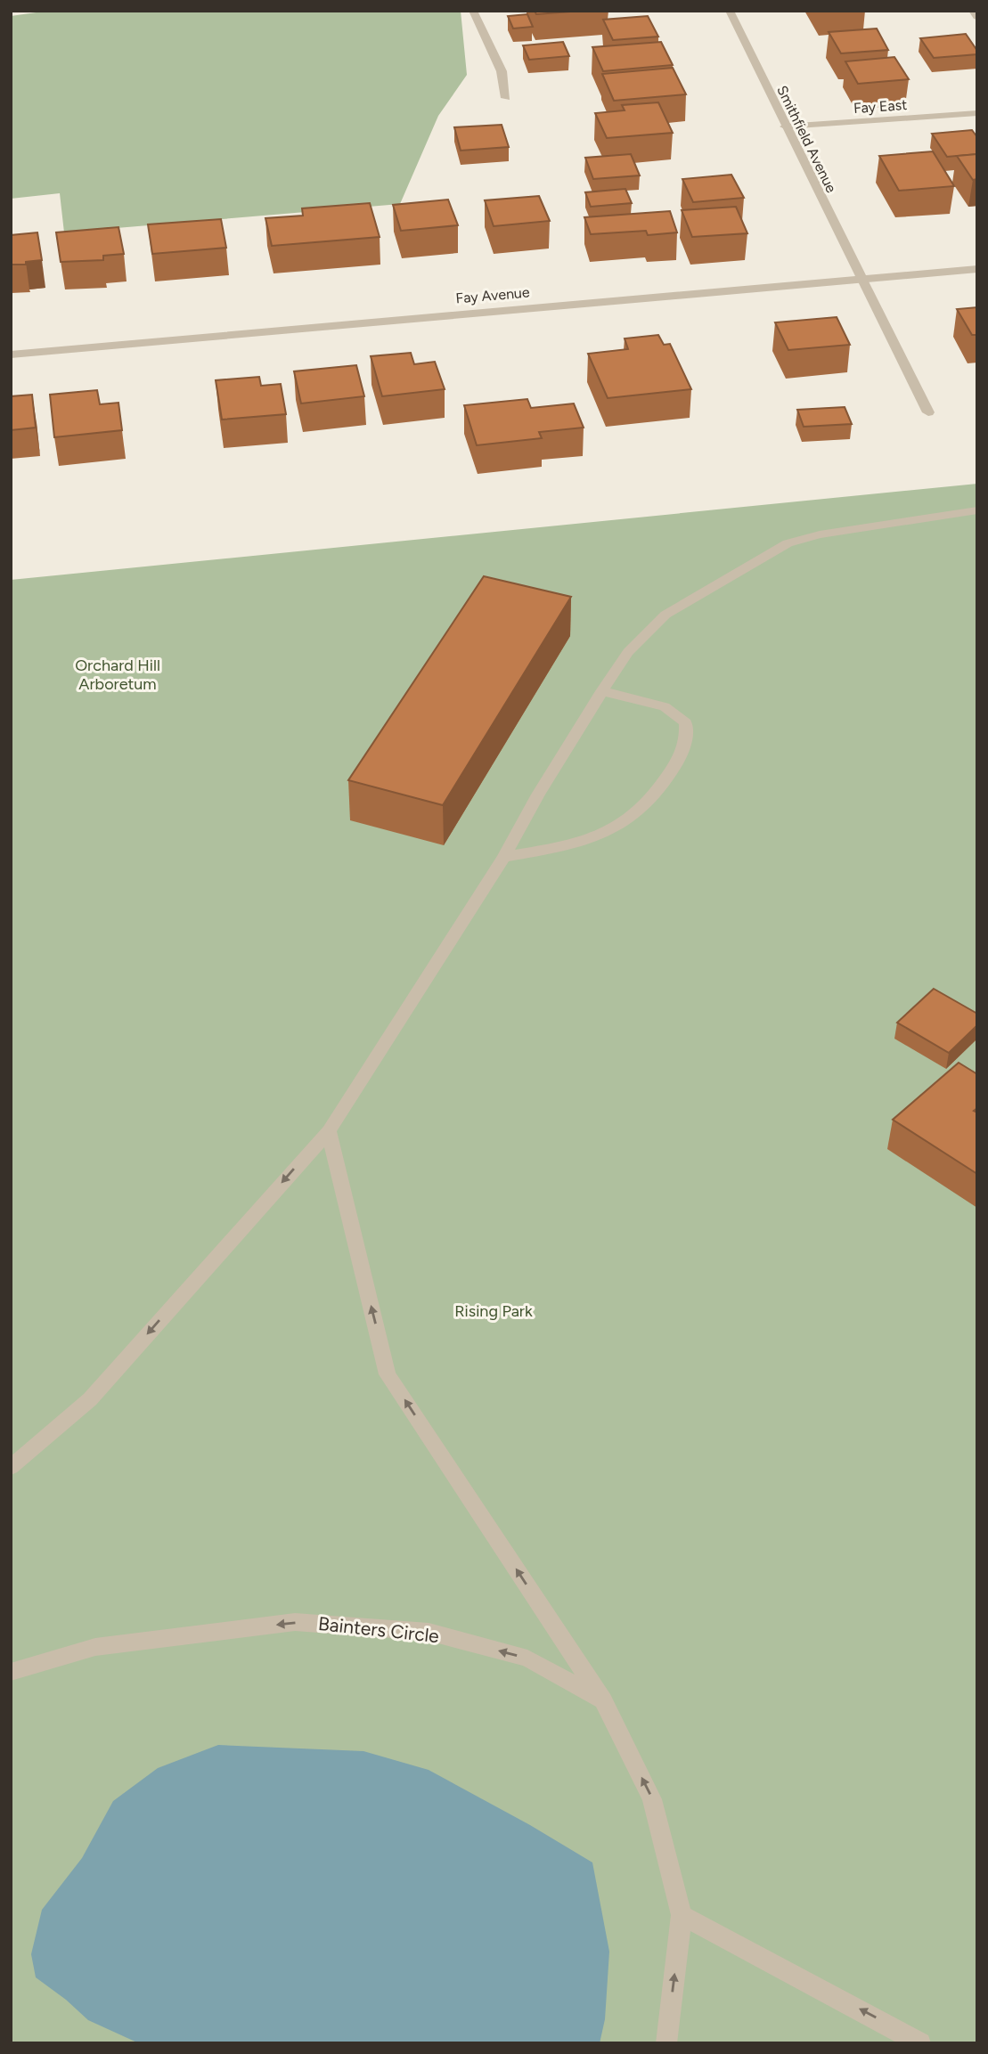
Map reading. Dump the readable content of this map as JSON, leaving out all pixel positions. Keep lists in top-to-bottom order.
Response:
{
  "streets": {
    "street": [
      "Fay East",
      "Smithfield Avenue",
      "Fay Avenue",
      "Bainters Circle"
    ]
  },
  "crossings": [
    ["Fay East", "Smithfield Avenue"],
    ["Smithfield Avenue", "Fay Avenue"]
  ],
  "one_way": ["Bainters Circle"],
  "parks": ["Orchard Hill Arboretum", "Rising Park"]
}
